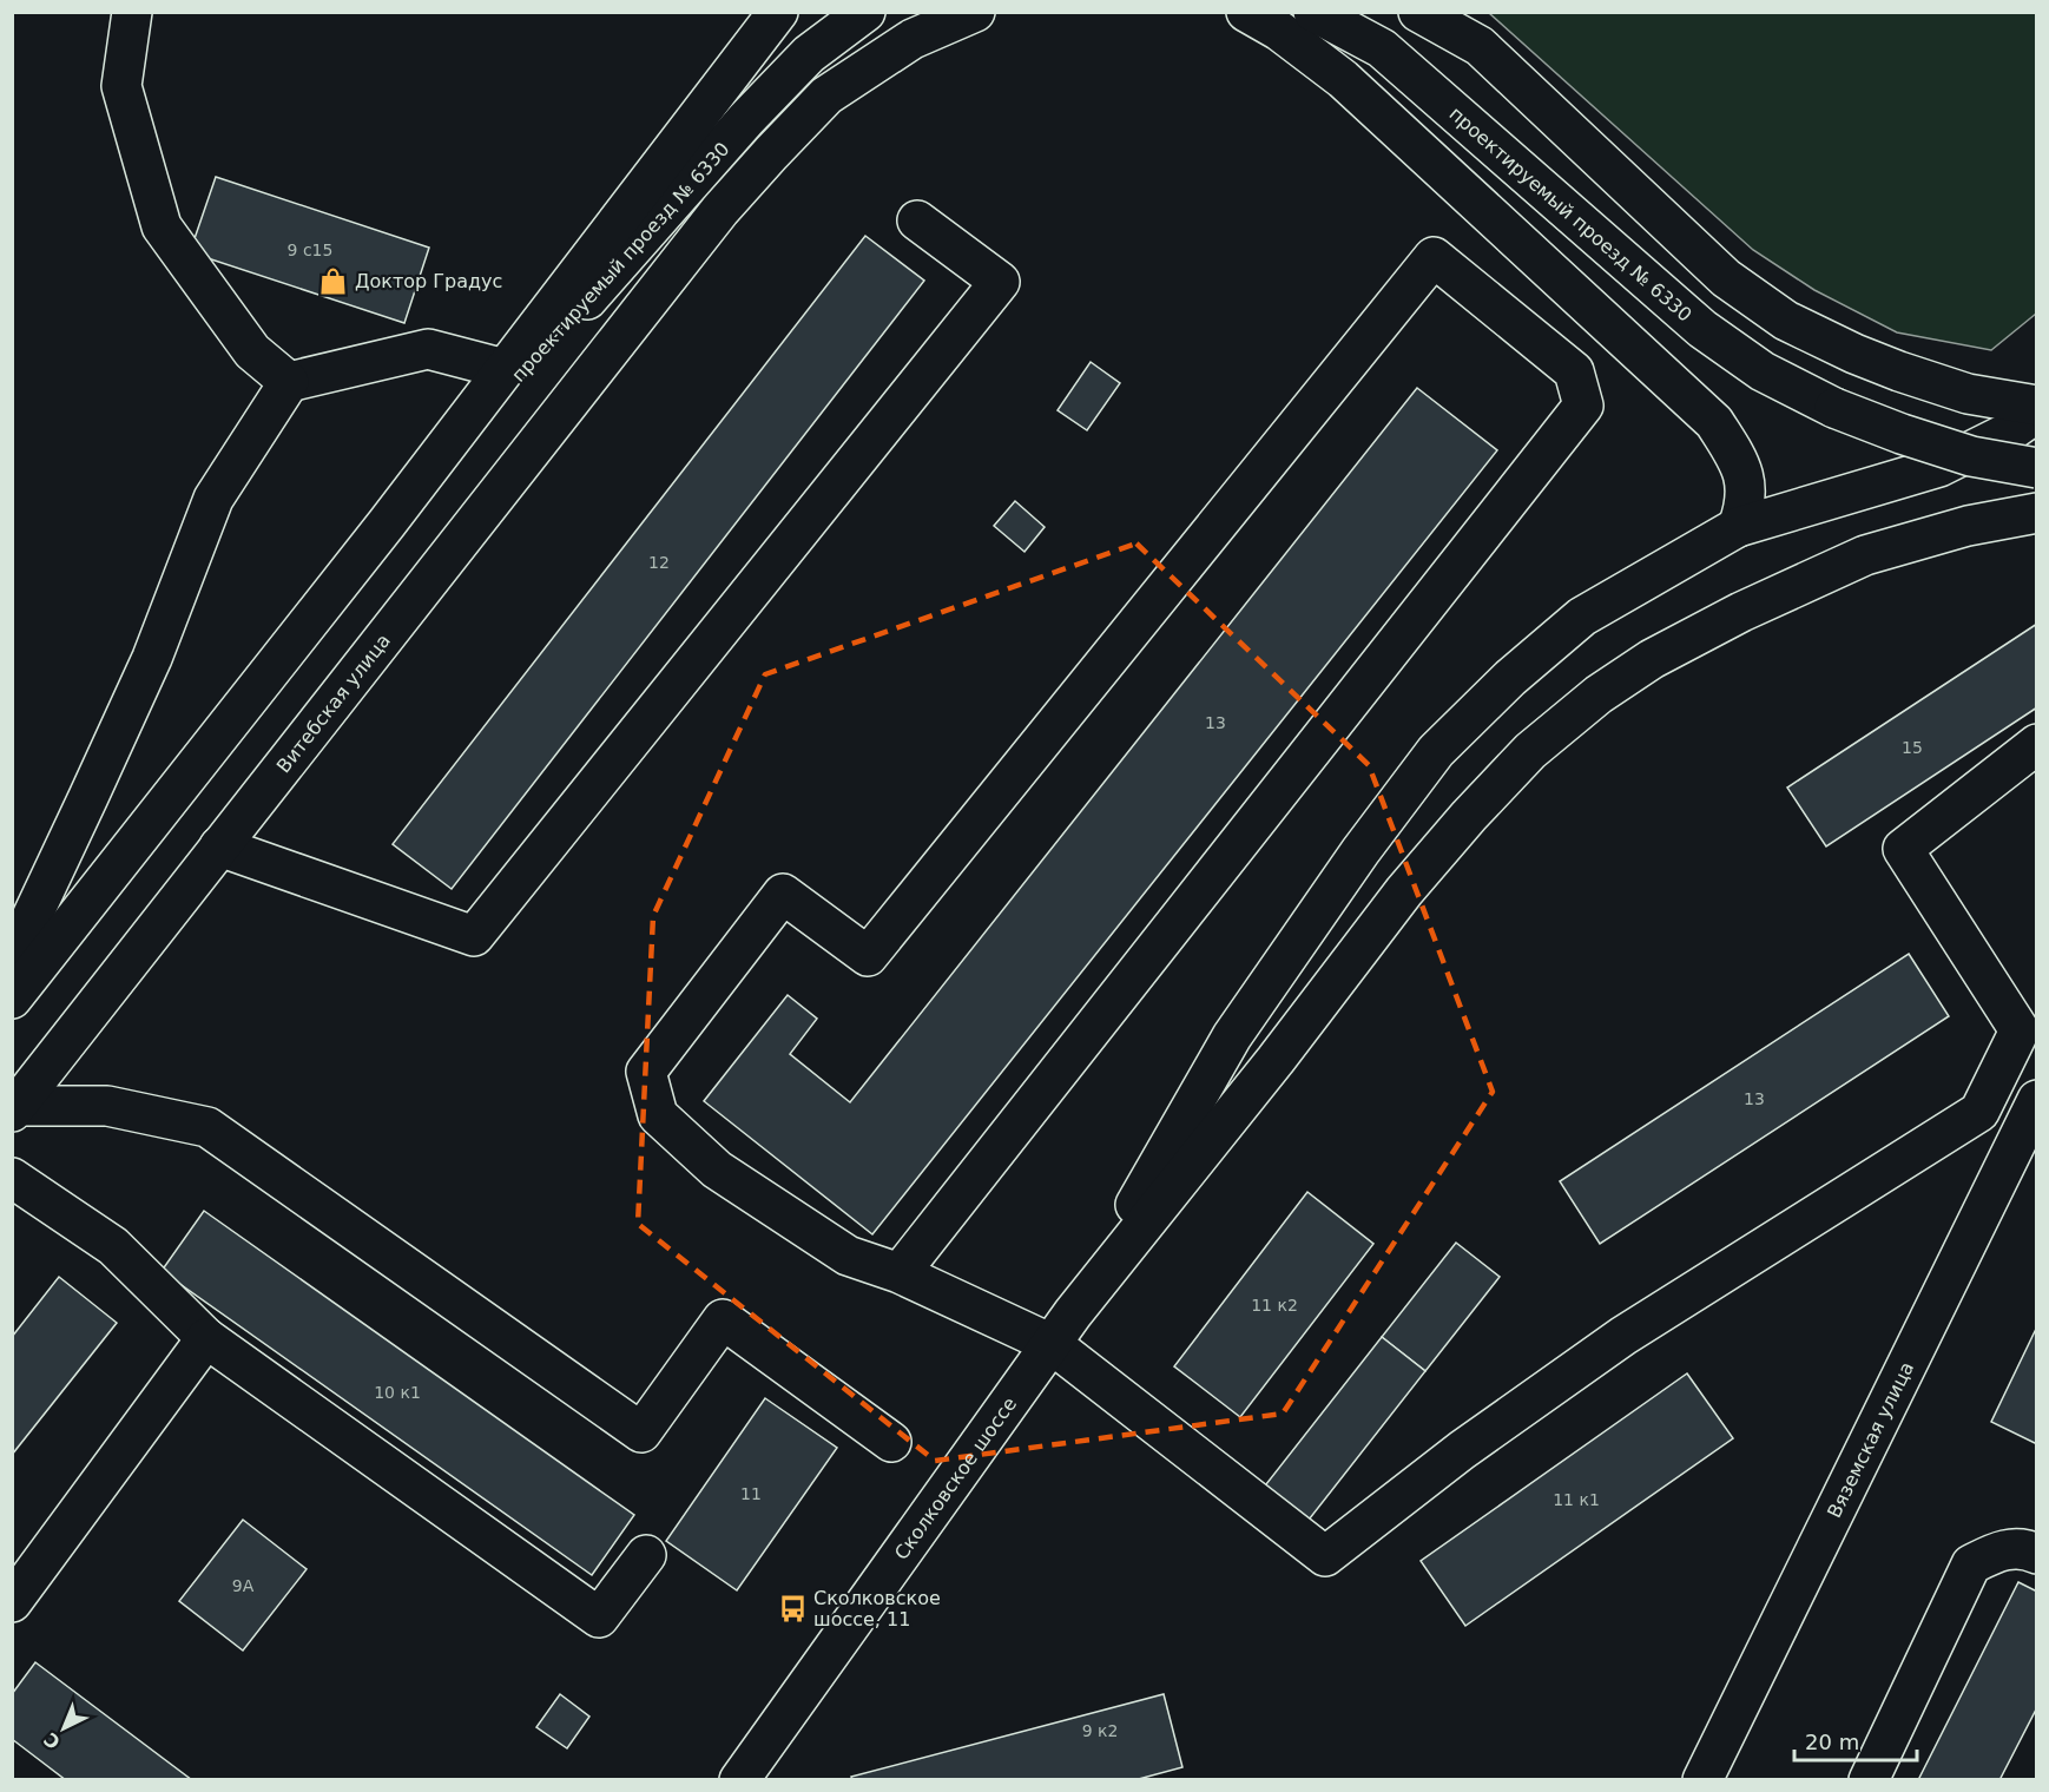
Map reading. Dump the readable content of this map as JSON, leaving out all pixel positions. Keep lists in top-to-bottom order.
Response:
{
  "streets": {
    "main road": [
      "проектируемый проезд № 6330",
      "Витебская улица",
      "Вяземская улица",
      "Сколковское шоссе"
    ]
  },
  "crossings": [
    ["проектируемый проезд № 6330", "Витебская улица"]
  ],
  "places": {
    "shop": ["Доктор Градус"],
    "bus stop": ["Сколковское шоссе, 11"]
  },
  "house_numbers": [
    "9 с15",
    "12",
    "13",
    "15",
    "13",
    "11 к2",
    "10 к1",
    "11",
    "11 к1",
    "9А",
    "9 к2"
  ],
  "scale_bar": "20 m",
  "north": "bottom left"
}
